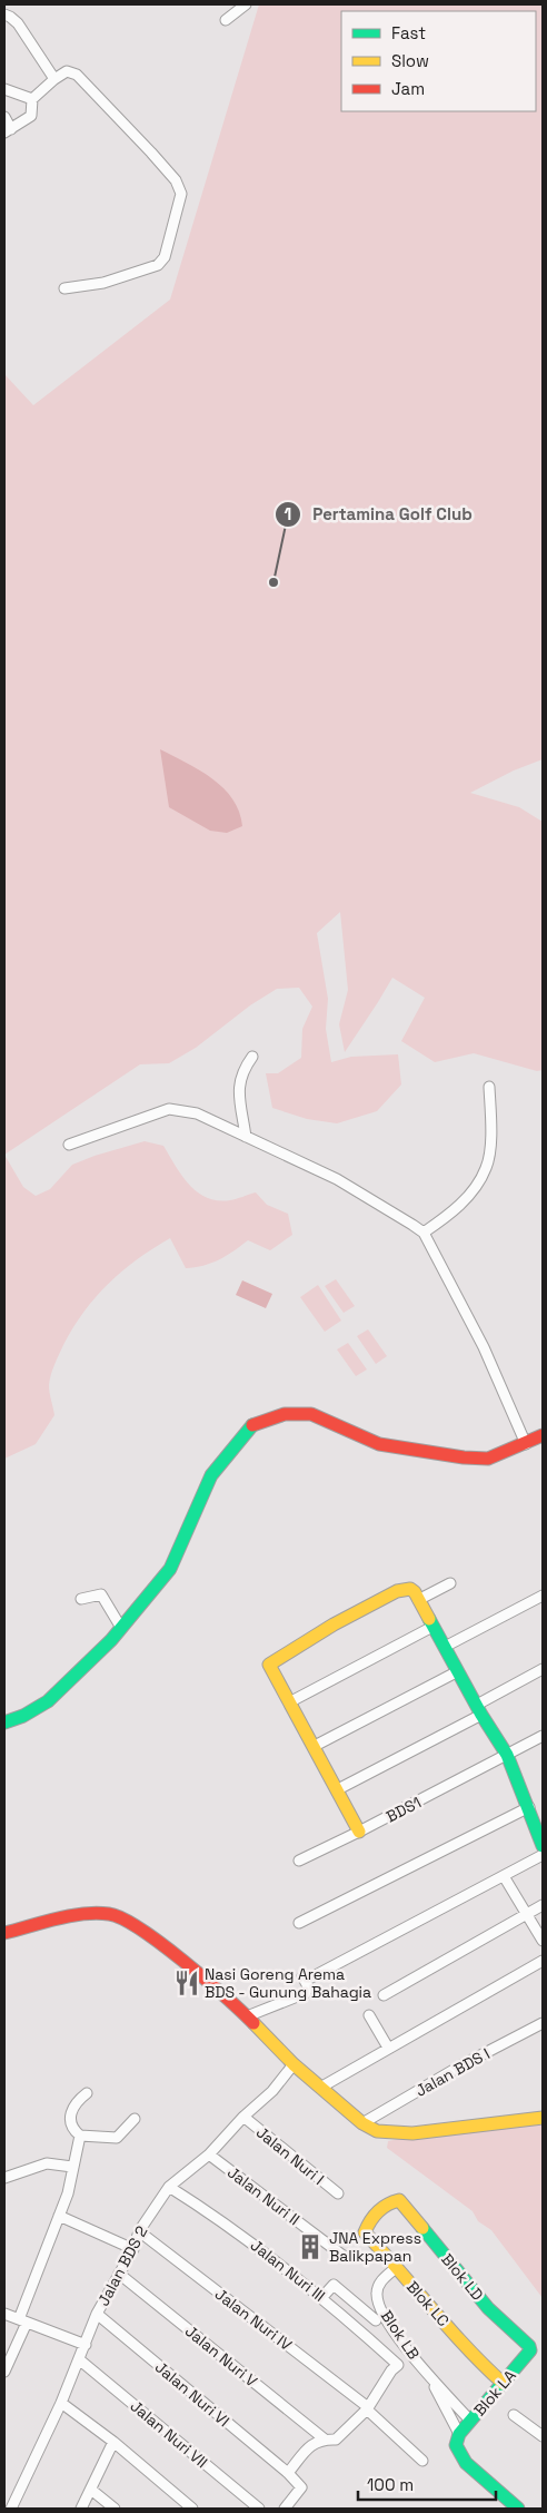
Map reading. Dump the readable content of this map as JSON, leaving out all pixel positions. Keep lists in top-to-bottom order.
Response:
{
  "streets": {
    "street": [
      "BDS1",
      "Jalan BDS I",
      "Jalan Nuri I",
      "Jalan Nuri II",
      "Jalan BDS 2",
      "Jalan Nuri III",
      "Blok LD",
      "Blok LC",
      "Jalan Nuri IV",
      "Blok LB",
      "Jalan Nuri V",
      "Blok LA",
      "Jalan Nuri VI",
      "Jalan Nuri VII"
    ]
  },
  "crossings": [
    ["Jalan Nuri I", "Jalan BDS 2"],
    ["Jalan Nuri II", "Jalan BDS 2"],
    ["Jalan BDS 2", "Jalan Nuri III"],
    ["Jalan BDS 2", "Jalan Nuri IV"],
    ["Jalan BDS 2", "Jalan Nuri V"],
    ["Jalan BDS 2", "Jalan Nuri VI"],
    ["Jalan BDS 2", "Jalan Nuri VII"],
    ["Jalan Nuri III", "Jalan Nuri IV"],
    ["Blok LD", "Blok LC"],
    ["Blok LD", "Blok LA"],
    ["Blok LC", "Blok LB"],
    ["Blok LC", "Blok LA"],
    ["Blok LB", "Blok LA"]
  ],
  "places": {
    "other": ["Pertamina Golf Club"],
    "restaurant": ["Nasi Goreng Arema BDS - Gunung Bahagia"],
    "building": ["JNA Express Balikpapan"]
  },
  "legend": ["Fast", "Slow", "Jam"],
  "scale_bar": "100 m"
}
